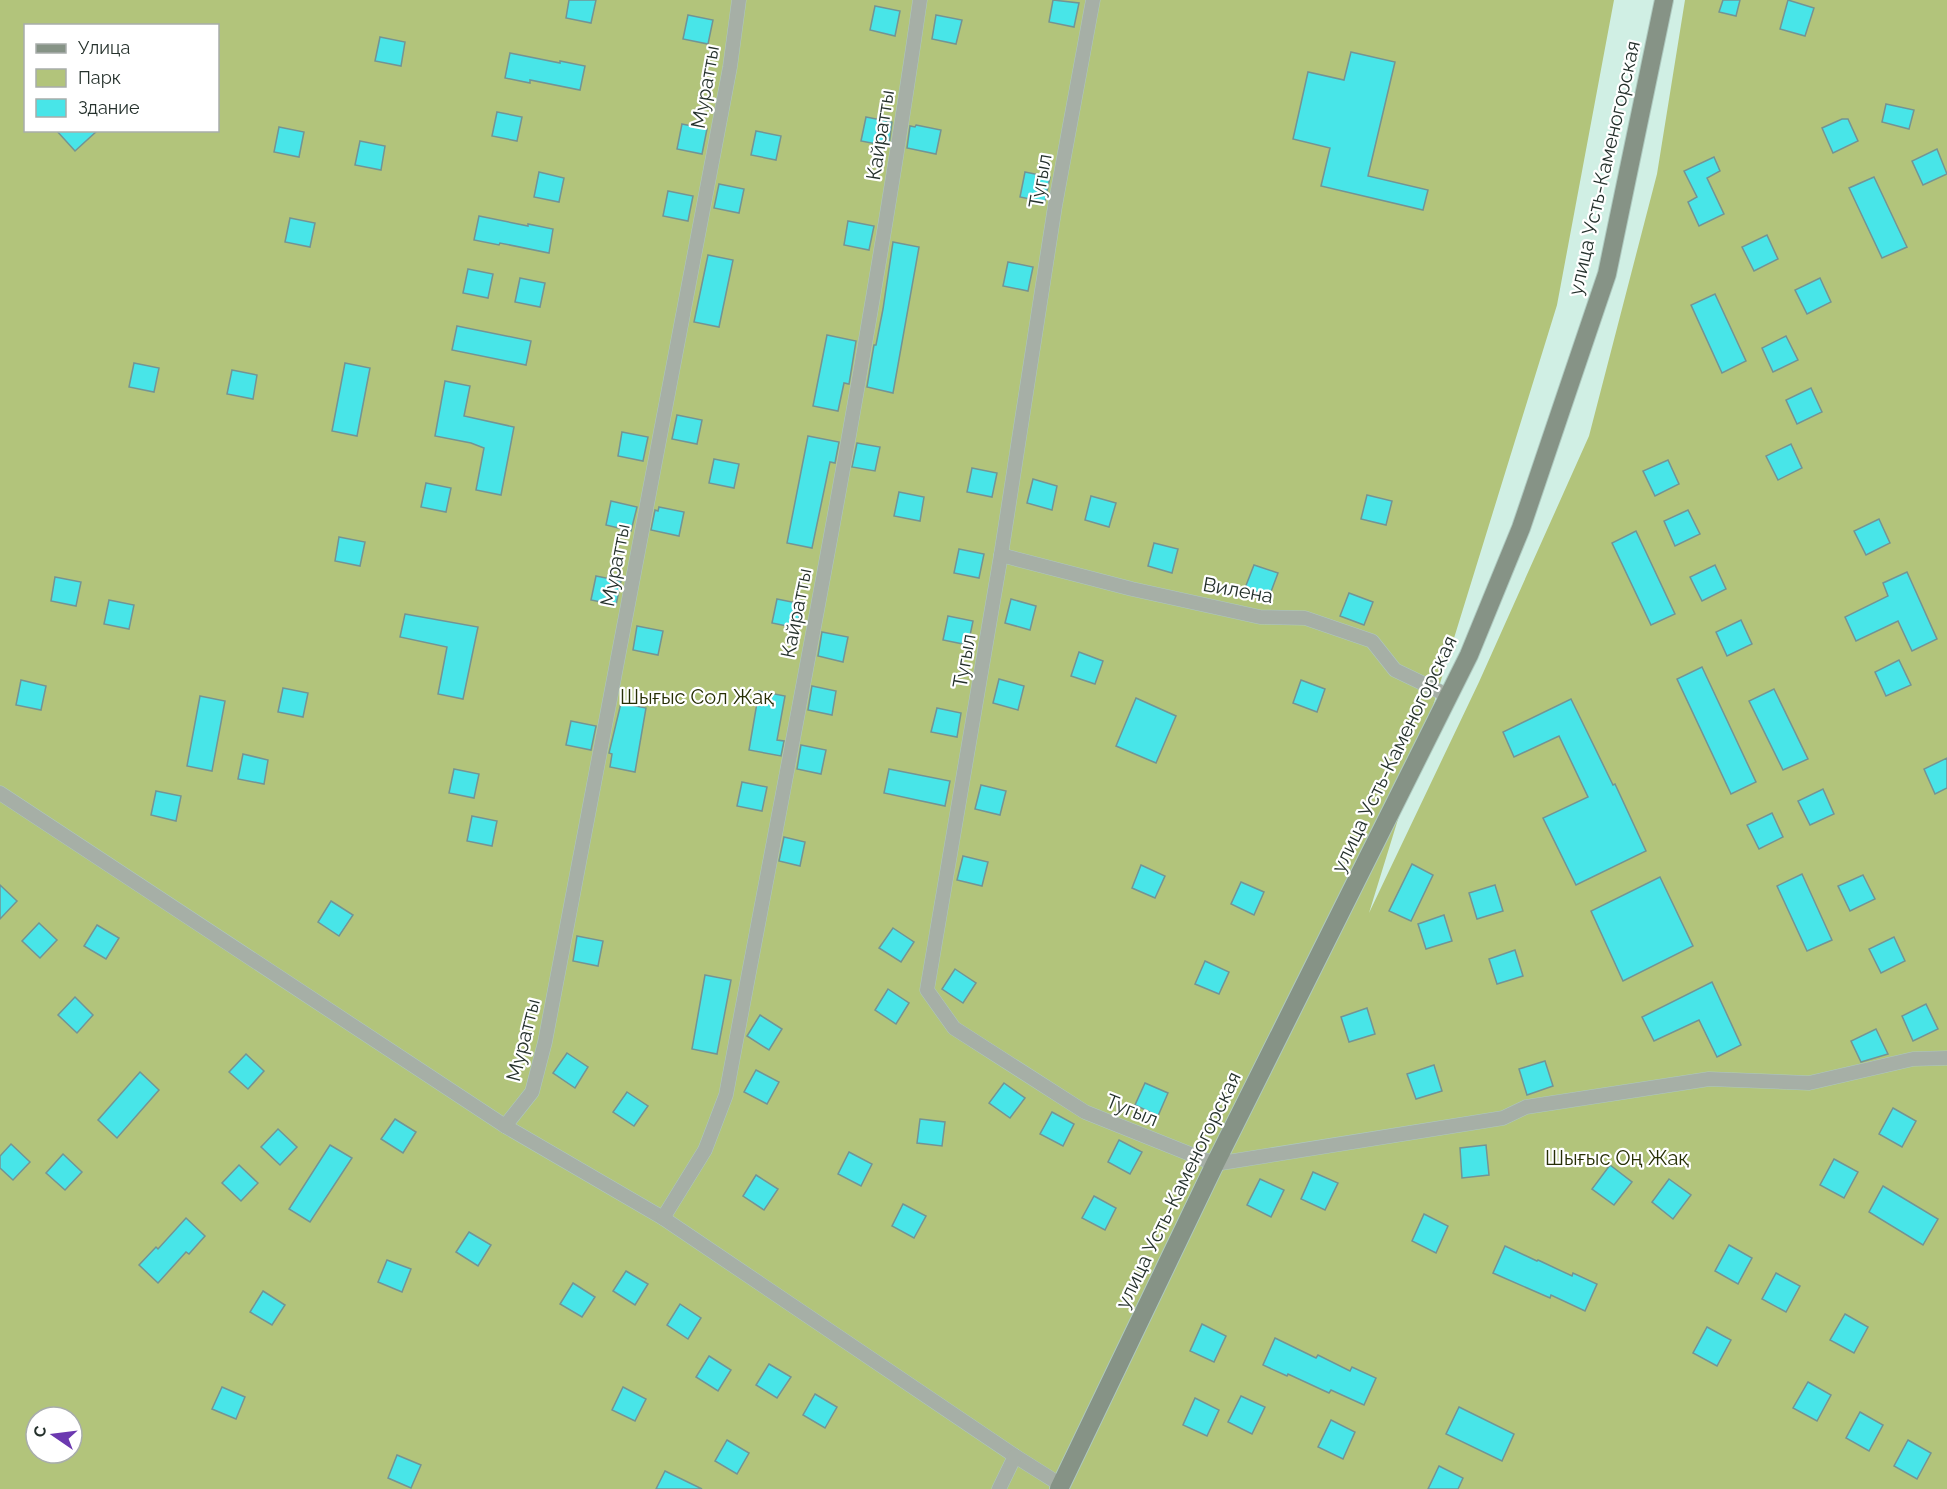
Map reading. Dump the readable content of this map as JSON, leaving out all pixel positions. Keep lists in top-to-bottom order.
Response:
{
  "streets": {
    "street": [
      "Муратты",
      "Кайратты",
      "улица Усть-Каменогорская",
      "Тугыл",
      "Вилена"
    ]
  },
  "crossings": [
    ["улица Усть-Каменогорская", "Тугыл"],
    ["улица Усть-Каменогорская", "Вилена"],
    ["Тугыл", "Вилена"]
  ],
  "parks": ["Шығыс Сол Жақ", "Шығыс Оң Жақ"],
  "legend": ["Улица", "Парк", "Здание"],
  "north": "left"
}
